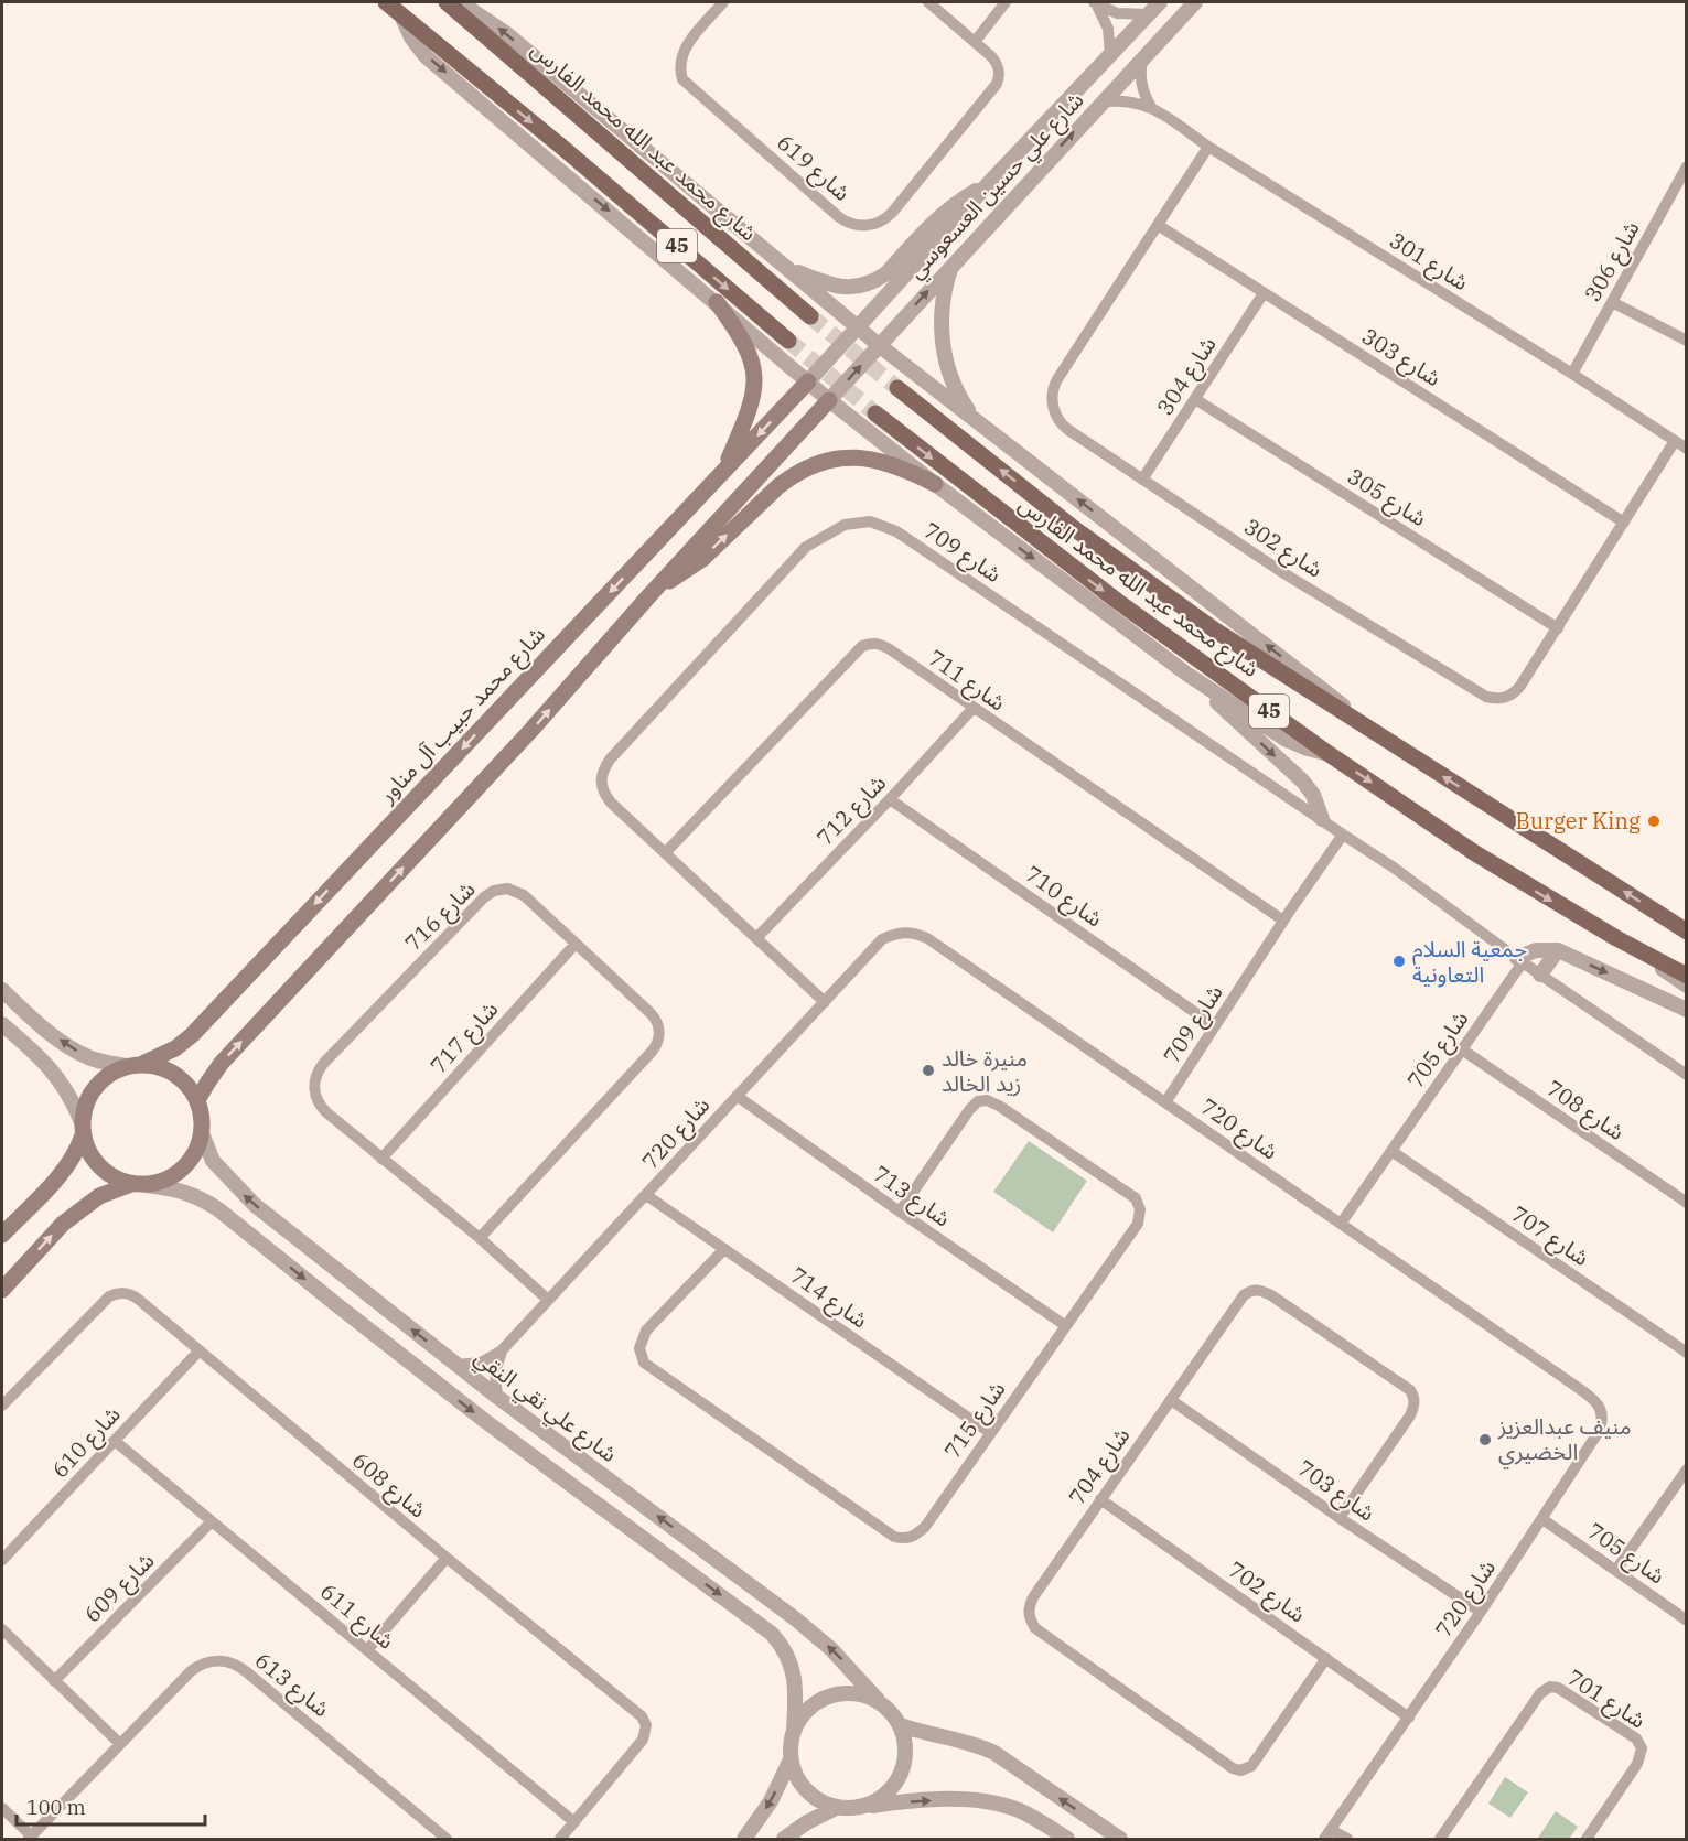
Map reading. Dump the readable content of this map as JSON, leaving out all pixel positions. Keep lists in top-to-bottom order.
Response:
{
  "streets": {
    "main road": ["شارع محمد عبد الله محمد الفارس", "45", "شارع محمد حبيب آل مناور"],
    "street": [
      "شارع 619",
      "شارع علي حسين العسعوسي",
      "شارع 301",
      "شارع 306",
      "شارع 303",
      "شارع 304",
      "شارع 305",
      "شارع 302",
      "شارع 709",
      "شارع 711",
      "شارع 712",
      "شارع 710",
      "شارع 716",
      "شارع 717",
      "شارع 705",
      "شارع 708",
      "شارع 720",
      "شارع 713",
      "شارع 707",
      "شارع 714",
      "شارع علي نقي النقي",
      "شارع 715",
      "شارع 610",
      "شارع 704",
      "شارع 608",
      "شارع 703",
      "شارع 609",
      "شارع 702",
      "شارع 611",
      "شارع 613",
      "شارع 701"
    ]
  },
  "crossings": [
    ["شارع علي حسين العسعوسي", "شارع 301"],
    ["شارع علي حسين العسعوسي", "شارع محمد حبيب آل مناور"],
    ["شارع 301", "شارع 306"],
    ["شارع 301", "شارع 302"],
    ["شارع 303", "شارع 304"],
    ["شارع 303", "شارع 302"],
    ["شارع 304", "شارع 305"],
    ["شارع 304", "شارع 302"],
    ["شارع 305", "شارع 302"],
    ["شارع 709", "شارع 711"],
    ["شارع 709", "شارع 712"],
    ["شارع 709", "شارع 710"],
    ["شارع 709", "شارع 720"],
    ["شارع 711", "شارع 712"],
    ["شارع محمد حبيب آل مناور", "شارع علي نقي النقي"],
    ["شارع 712", "شارع 710"],
    ["شارع 716", "شارع 717"],
    ["شارع 716", "شارع 720"],
    ["شارع 705", "شارع 708"],
    ["شارع 705", "شارع 720"],
    ["شارع 705", "شارع 707"],
    ["شارع 720", "شارع 713"],
    ["شارع 720", "شارع 714"],
    ["شارع 720", "شارع علي نقي النقي"],
    ["شارع 720", "شارع 703"],
    ["شارع 720", "شارع 702"],
    ["شارع 713", "شارع 715"],
    ["شارع 714", "شارع 715"],
    ["شارع 610", "شارع 608"],
    ["شارع 610", "شارع 611"],
    ["شارع 704", "شارع 703"],
    ["شارع 704", "شارع 702"],
    ["شارع 608", "شارع 611"],
    ["شارع 609", "شارع 611"]
  ],
  "places": [
    "Burger King",
    "جمعية السلام التعاونية",
    "منيرة خالد زيد الخالد",
    "منيف عبدالعزيز الخضيري"
  ],
  "scale_bar": "100 m"
}
